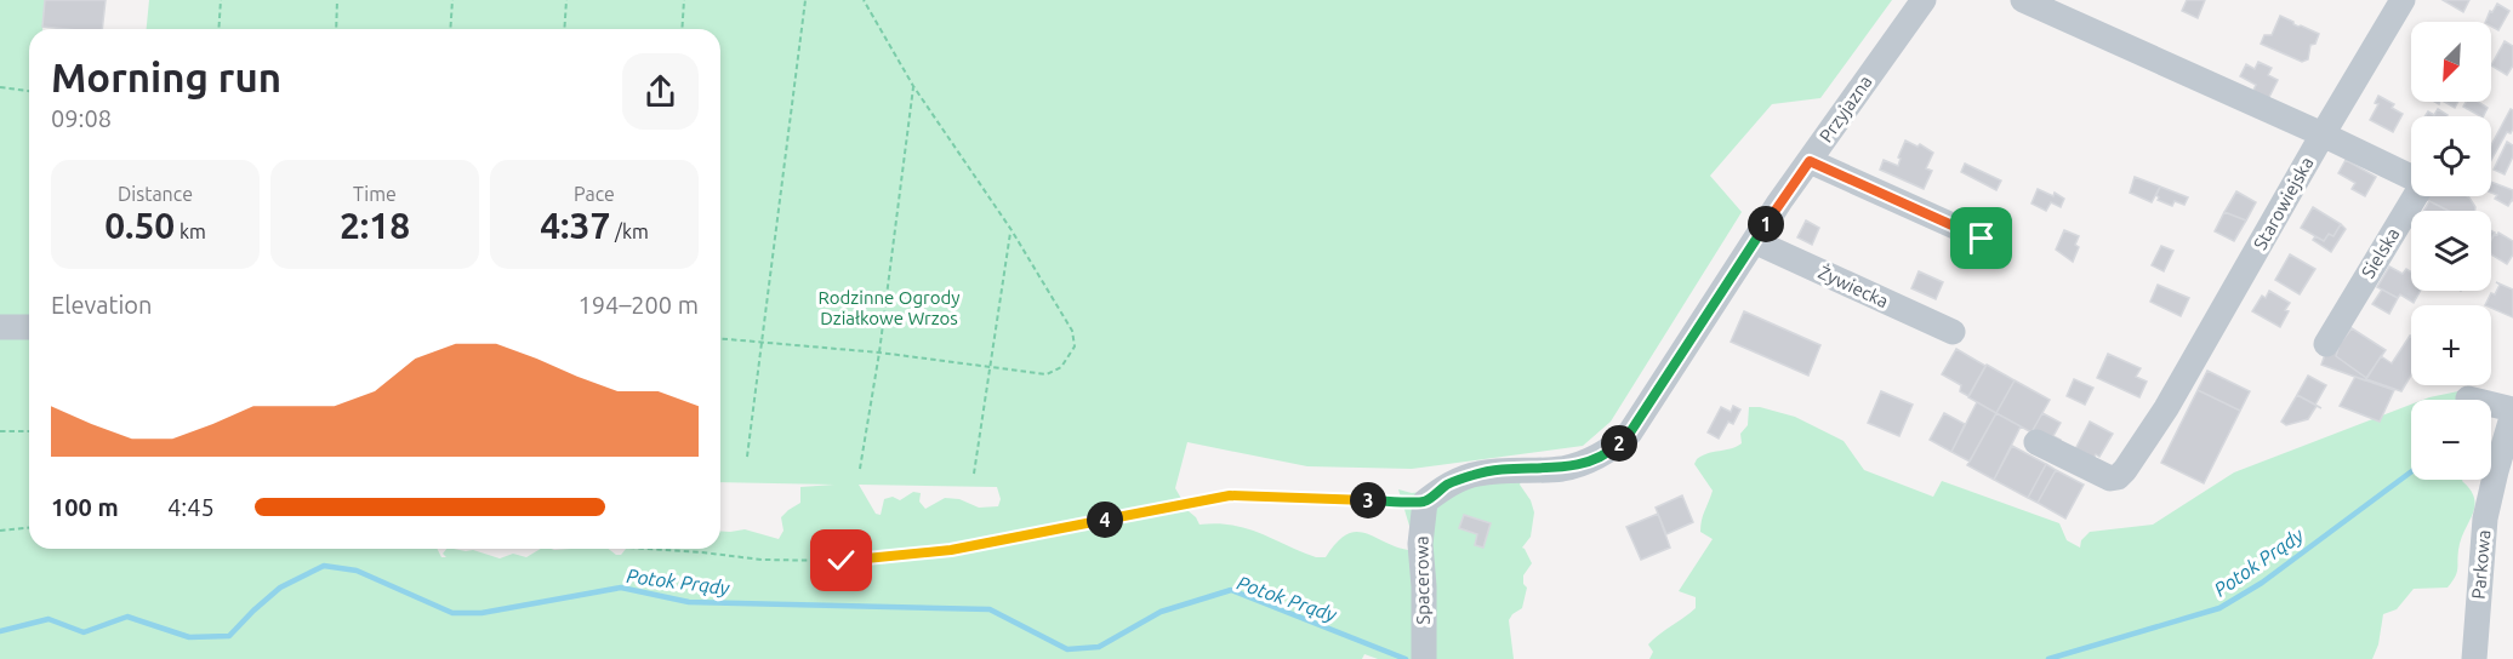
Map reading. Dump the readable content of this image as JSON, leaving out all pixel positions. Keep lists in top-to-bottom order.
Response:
{
  "streets": {
    "street": [
      "Przyjazna",
      "Starowiejska",
      "Sielska",
      "Żywiecka",
      "Parkowa",
      "Spacerowa"
    ]
  },
  "crossings": [
    ["Przyjazna", "Żywiecka"],
    ["Przyjazna", "Spacerowa"],
    ["Starowiejska", "Sielska"]
  ],
  "water": ["Potok Prądy"],
  "parks": ["Rodzinne Ogrody Działkowe Wrzos"],
  "north": "bottom left",
  "page": {
    "map_buttons": ["+", "−"],
    "heading": ["Morning run", "09:08"],
    "stats": [
      ["Distance", "0.50 km"],
      ["Time", "2:18"],
      ["Pace", "4:37 /km"]
    ],
    "pins": [
      "1",
      "2",
      "3",
      "4"
    ],
    "chart": ["Elevation", "194–200 m"],
    "list": [
      {
        "name": "100 m",
        "note": "4:45"
      }
    ]
  }
}
